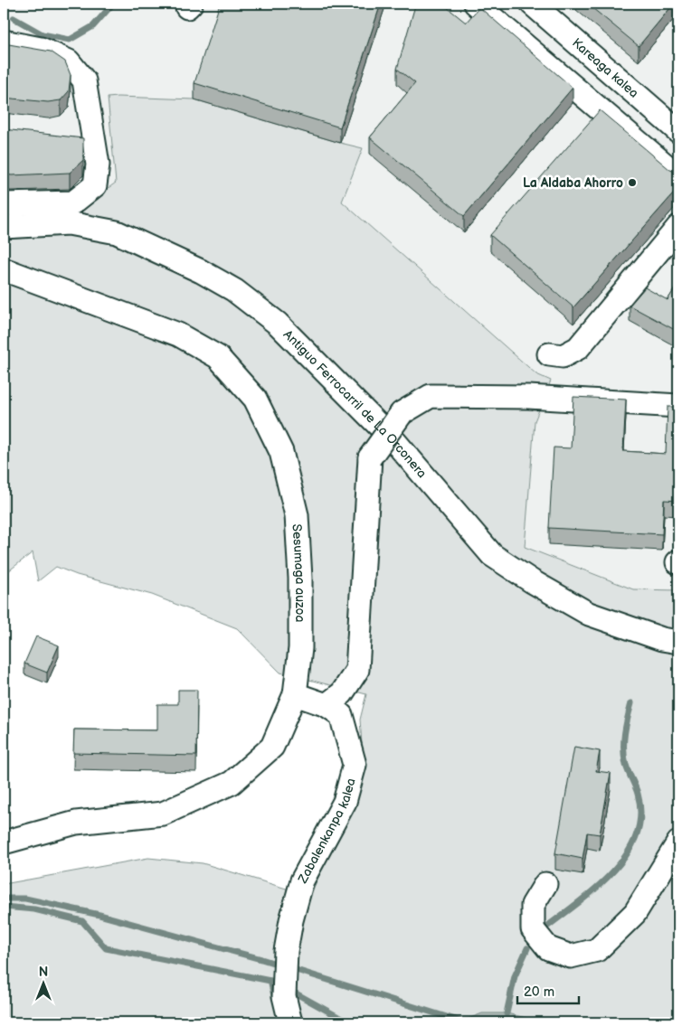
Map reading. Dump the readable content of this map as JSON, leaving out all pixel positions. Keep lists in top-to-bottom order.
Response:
{
  "streets": {
    "street": [
      "Kareaga kalea",
      "Antiguo Ferrocarril de La Orconera",
      "Sesumaga auzoa",
      "Zabalenkanpa kalea"
    ]
  },
  "crossings": [
    ["Sesumaga auzoa", "Zabalenkanpa kalea"]
  ],
  "places": ["La Aldaba Ahorro"],
  "scale_bar": "20 m",
  "north": "top"
}
